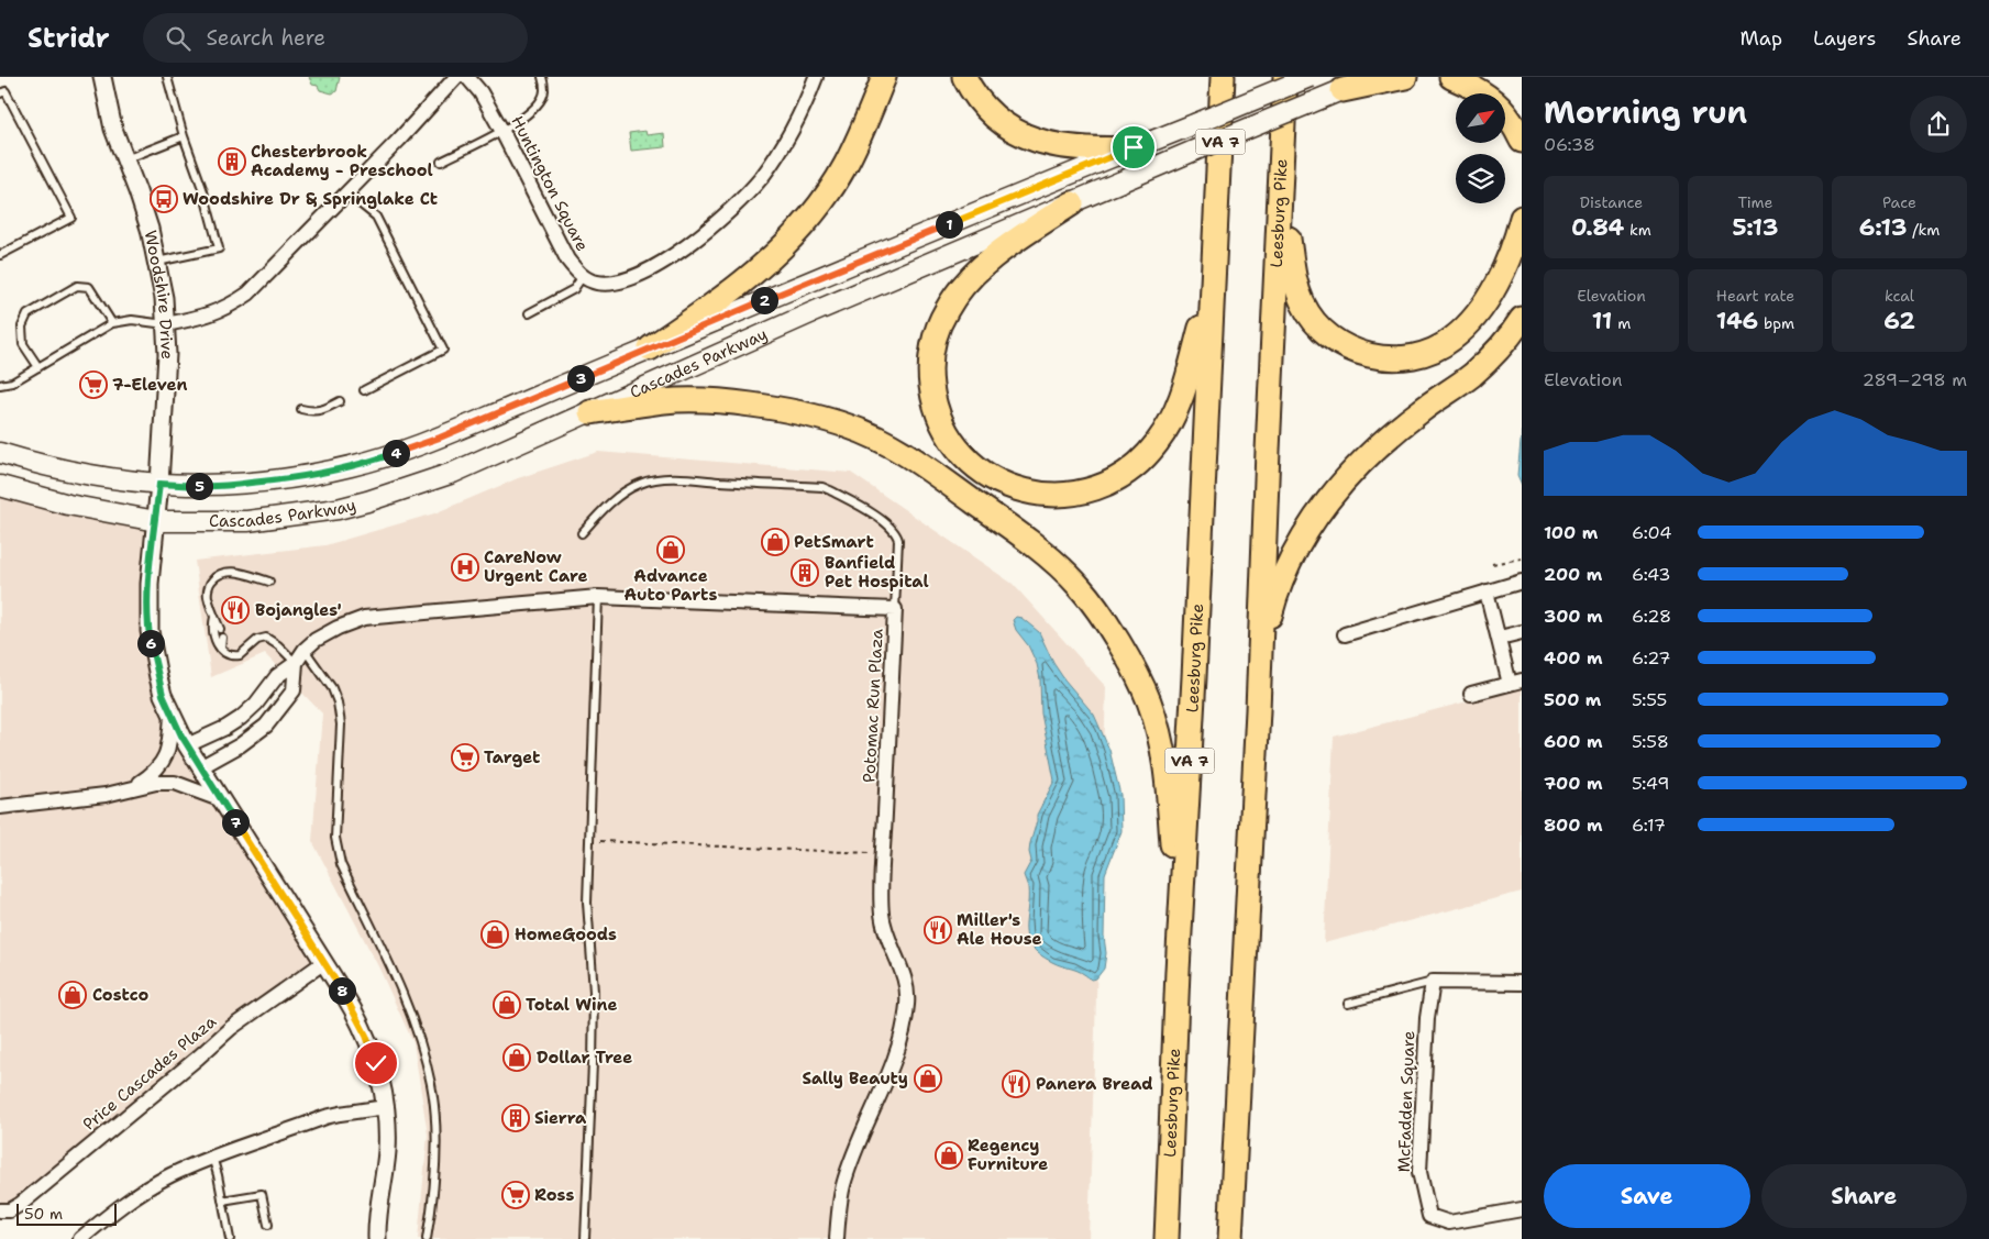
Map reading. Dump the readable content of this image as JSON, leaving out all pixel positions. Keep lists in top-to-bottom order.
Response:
{
  "streets": {
    "highway": ["VA 7", "Leesburg Pike"],
    "main road": ["Cascades Parkway"],
    "street": [
      "Huntington Square",
      "Woodshire Drive",
      "Potomac Run Plaza",
      "Price Cascades Plaza",
      "McFadden Square"
    ]
  },
  "crossings": [
    ["Woodshire Drive", "Cascades Parkway"],
    ["Woodshire Drive", "Potomac Run Plaza"],
    ["Woodshire Drive", "Price Cascades Plaza"]
  ],
  "places": {
    "building": ["Chesterbrook Academy - Preschool", "Banfield Pet Hospital", "Sierra"],
    "bus stop": ["Woodshire Dr & Springlake Ct"],
    "supermarket": ["7-Eleven", "Target", "Ross"],
    "shop": [
      "PetSmart",
      "Advance Auto Parts",
      "HomeGoods",
      "Costco",
      "Total Wine",
      "Dollar Tree",
      "Sally Beauty",
      "Regency Furniture"
    ],
    "hospital": ["CareNow Urgent Care"],
    "restaurant": ["Bojangles'", "Miller's Ale House", "Panera Bread"]
  },
  "scale_bar": "50 m",
  "north": "top right",
  "page": {
    "header": "Stridr",
    "search": "Search here",
    "nav": ["Map", "Layers", "Share"],
    "heading": ["Morning run", "06:38"],
    "stats": [
      ["Distance", "0.84 km"],
      ["Time", "5:13"],
      ["Pace", "6:13 /km"],
      ["Elevation", "11 m"],
      ["Heart rate", "146 bpm"],
      ["kcal", "62"]
    ],
    "pins": [
      "1",
      "2",
      "3",
      "4",
      "5",
      "6",
      "7",
      "8"
    ],
    "chart": ["Elevation", "289–298 m"],
    "list": [
      {
        "name": "100 m",
        "note": "6:04"
      },
      {
        "name": "200 m",
        "note": "6:43"
      },
      {
        "name": "300 m",
        "note": "6:28"
      },
      {
        "name": "400 m",
        "note": "6:27"
      },
      {
        "name": "500 m",
        "note": "5:55"
      },
      {
        "name": "600 m",
        "note": "5:58"
      },
      {
        "name": "700 m",
        "note": "5:49"
      },
      {
        "name": "800 m",
        "note": "6:17"
      }
    ],
    "buttons": ["Save", "Share"],
    "scale": "50 m"
  }
}
